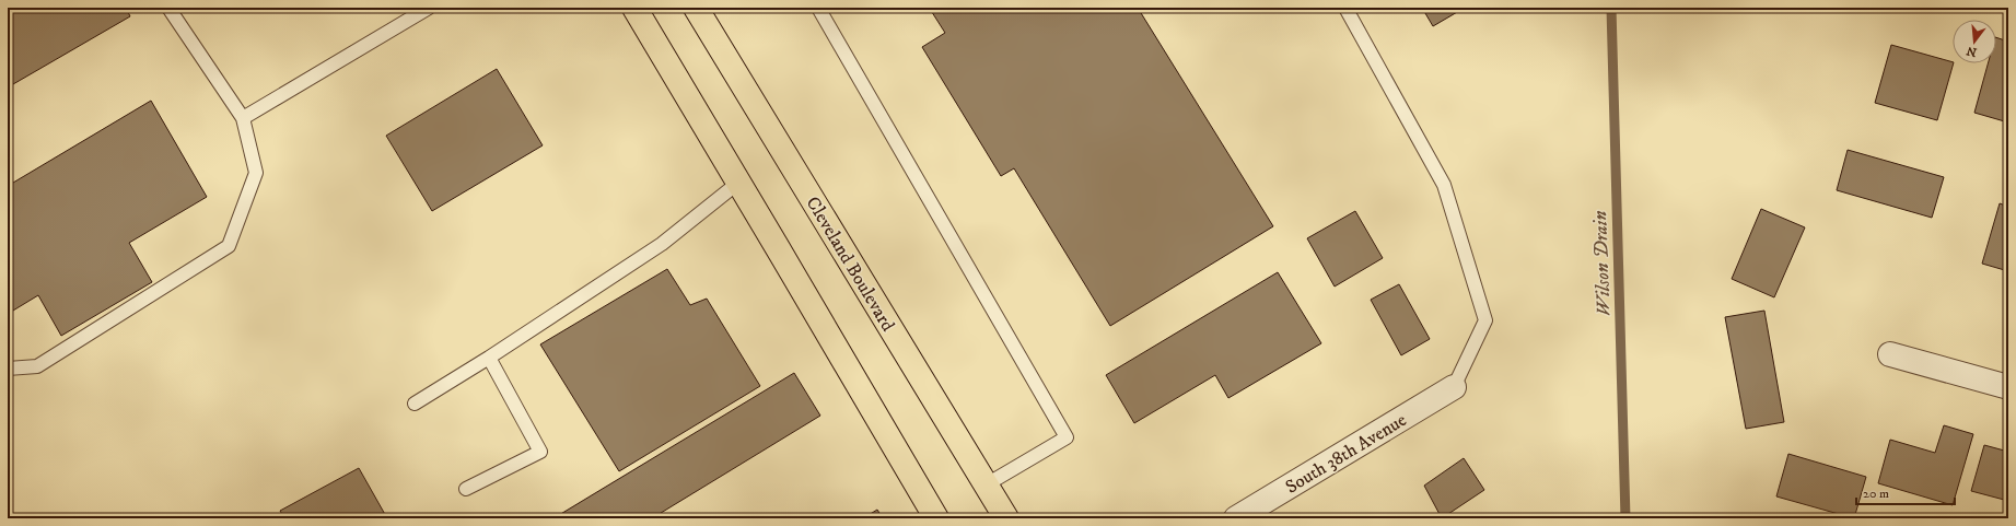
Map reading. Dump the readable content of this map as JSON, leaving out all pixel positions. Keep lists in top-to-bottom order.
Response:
{
  "streets": {
    "main road": ["Cleveland Boulevard"],
    "street": ["South 38th Avenue"]
  },
  "water": ["Wilson Drain"],
  "scale_bar": "20 m",
  "north": "bottom"
}
